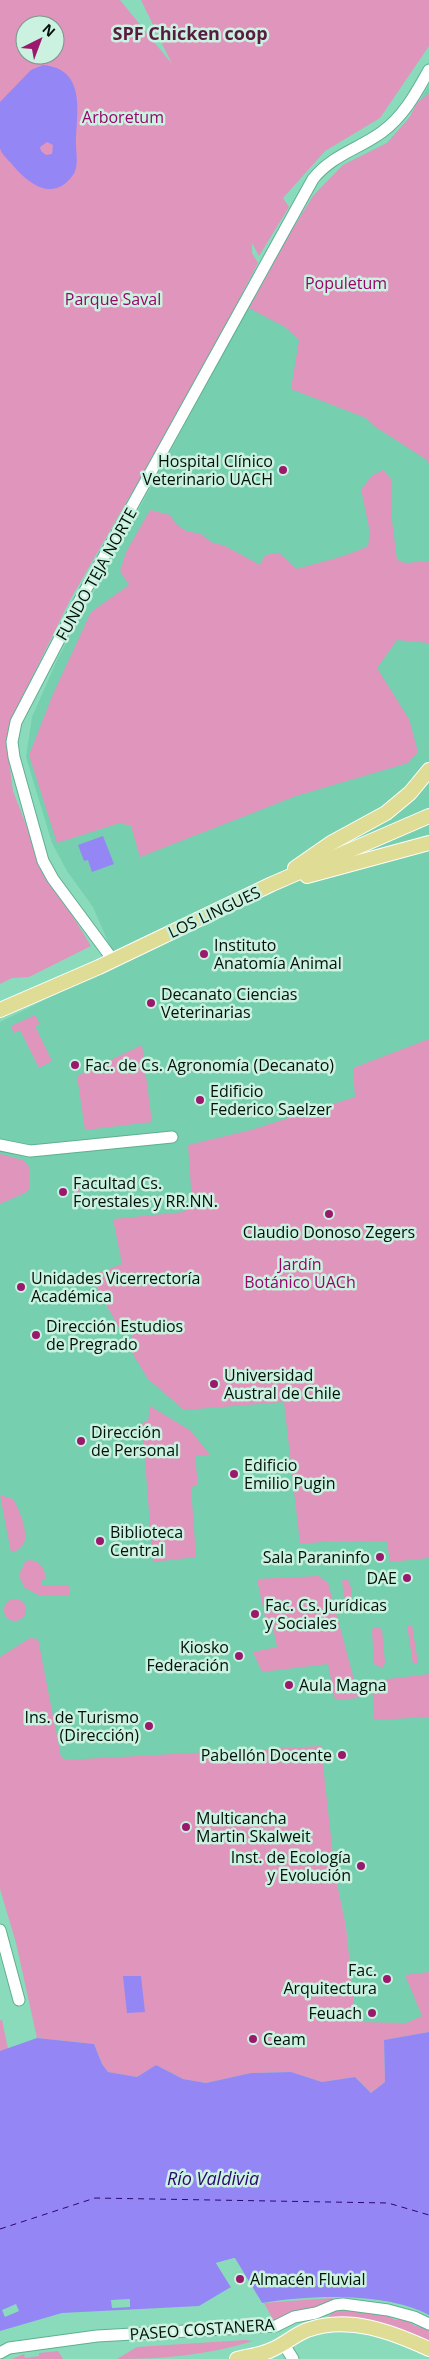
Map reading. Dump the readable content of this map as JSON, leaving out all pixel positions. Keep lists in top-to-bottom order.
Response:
{
  "streets": {
    "main road": ["LOS LINGUES"],
    "street": ["FUNDO TEJA NORTE", "PASEO COSTANERA"]
  },
  "crossings": [
    ["FUNDO TEJA NORTE", "LOS LINGUES"]
  ],
  "districts": ["SPF Chicken coop"],
  "water": ["Río Valdivia"],
  "parks": [
    "Arboretum",
    "Populetum",
    "Parque Saval",
    "Jardín Botánico UACh"
  ],
  "places": [
    "Hospital Clínico Veterinario UACH",
    "Instituto Anatomía Animal",
    "Decanato Ciencias Veterinarias",
    "Fac. de Cs. Agronomía (Decanato)",
    "Edificio Federico Saelzer",
    "Facultad Cs. Forestales y RR.NN.",
    "Claudio Donoso Zegers",
    "Unidades Vicerrectoría Académica",
    "Dirección Estudios de Pregrado",
    "Universidad Austral de Chile",
    "Dirección de Personal",
    "Edificio Emilio Pugin",
    "Biblioteca Central",
    "Sala Paraninfo",
    "DAE",
    "Fac. Cs. Jurídicas y Sociales",
    "Kiosko Federación",
    "Aula Magna",
    "Ins. de Turismo (Dirección)",
    "Pabellón Docente",
    "Multicancha Martin Skalweit",
    "Inst. de Ecología y Evolución",
    "Fac. Arquitectura",
    "Feuach",
    "Ceam",
    "Almacén Fluvial"
  ],
  "north": "top right"
}
